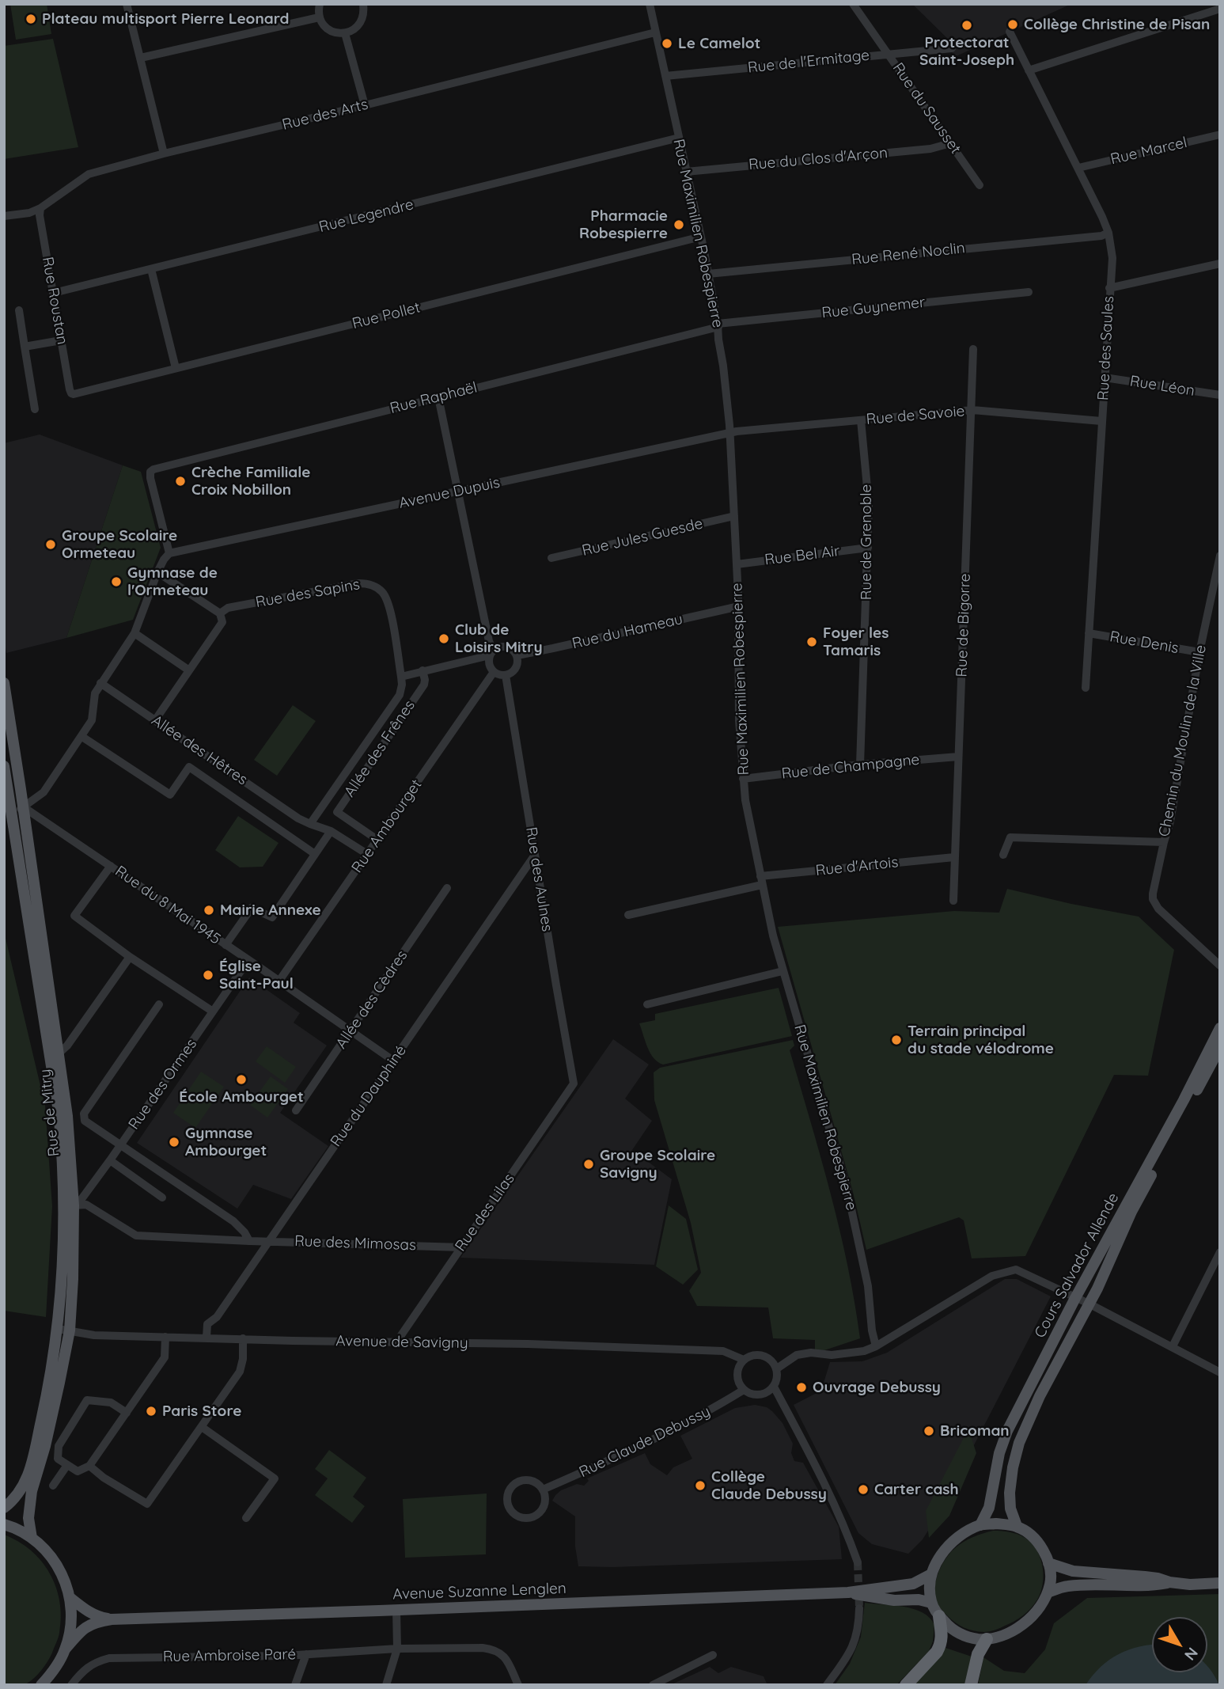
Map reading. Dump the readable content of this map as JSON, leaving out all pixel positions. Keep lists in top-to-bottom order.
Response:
{
  "streets": {
    "main road": ["Rue de Mitry", "Cours Salvador Allende", "Avenue Suzanne Lenglen"],
    "street": [
      "Rue de l'Ermitage",
      "Rue du Sausset",
      "Rue des Arts",
      "Rue Marcel",
      "Rue du Clos d'Arçon",
      "Rue Legendre",
      "Rue Maximilien Robespierre",
      "Rue René Noclin",
      "Rue Roustan",
      "Rue Guynemer",
      "Rue Pollet",
      "Rue des Saules",
      "Rue Léon",
      "Rue Raphaël",
      "Rue de Savoie",
      "Avenue Dupuis",
      "Rue Jules Guesde",
      "Rue de Grenoble",
      "Rue Bel Air",
      "Rue des Sapins",
      "Rue de Bigorre",
      "Rue du Hameau",
      "Rue Denis",
      "Chemin du Moulin de la Ville",
      "Allée des Frênes",
      "Allée des Hêtres",
      "Rue de Champagne",
      "Rue Ambourget",
      "Rue d'Artois",
      "Rue des Aulnes",
      "Rue du 8 Mai 1945",
      "Allée des Cèdres",
      "Rue des Ormes",
      "Rue du Dauphiné",
      "Rue des Lilas",
      "Rue des Mimosas",
      "Avenue de Savigny",
      "Rue Claude Debussy",
      "Rue Ambroise Paré"
    ]
  },
  "crossings": [
    ["Rue de l'Ermitage", "Rue du Sausset"],
    ["Rue de l'Ermitage", "Rue Maximilien Robespierre"],
    ["Rue du Sausset", "Rue du Clos d'Arçon"],
    ["Rue des Arts", "Rue Maximilien Robespierre"],
    ["Rue des Arts", "Rue Roustan"],
    ["Rue Marcel", "Rue des Saules"],
    ["Rue du Clos d'Arçon", "Rue Maximilien Robespierre"],
    ["Rue Legendre", "Rue Maximilien Robespierre"],
    ["Rue Legendre", "Rue Roustan"],
    ["Rue Maximilien Robespierre", "Rue René Noclin"],
    ["Rue Maximilien Robespierre", "Rue Guynemer"],
    ["Rue Maximilien Robespierre", "Rue Pollet"],
    ["Rue Maximilien Robespierre", "Rue Raphaël"],
    ["Rue Maximilien Robespierre", "Rue de Savoie"],
    ["Rue Maximilien Robespierre", "Avenue Dupuis"],
    ["Rue Maximilien Robespierre", "Rue Jules Guesde"],
    ["Rue Maximilien Robespierre", "Rue Bel Air"],
    ["Rue Maximilien Robespierre", "Rue du Hameau"],
    ["Rue Maximilien Robespierre", "Rue de Champagne"],
    ["Rue Maximilien Robespierre", "Rue d'Artois"],
    ["Rue René Noclin", "Rue des Saules"],
    ["Rue Roustan", "Rue Pollet"],
    ["Rue Guynemer", "Rue Raphaël"],
    ["Rue des Saules", "Rue Léon"],
    ["Rue des Saules", "Rue de Savoie"],
    ["Rue des Saules", "Rue Denis"],
    ["Rue Raphaël", "Avenue Dupuis"],
    ["Rue de Savoie", "Avenue Dupuis"],
    ["Rue de Savoie", "Rue de Grenoble"],
    ["Rue de Savoie", "Rue de Bigorre"],
    ["Rue de Grenoble", "Rue Bel Air"],
    ["Rue de Grenoble", "Rue de Champagne"],
    ["Rue de Bigorre", "Rue de Champagne"],
    ["Rue de Bigorre", "Rue d'Artois"],
    ["Rue du Hameau", "Rue Ambourget"],
    ["Rue du Hameau", "Rue des Aulnes"],
    ["Rue Denis", "Chemin du Moulin de la Ville"],
    ["Allée des Frênes", "Rue Ambourget"],
    ["Allée des Hêtres", "Rue Ambourget"],
    ["Rue Ambourget", "Rue des Aulnes"],
    ["Rue Ambourget", "Rue du 8 Mai 1945"],
    ["Rue des Aulnes", "Rue du Dauphiné"],
    ["Rue des Aulnes", "Rue des Lilas"],
    ["Rue du 8 Mai 1945", "Allée des Cèdres"],
    ["Rue du 8 Mai 1945", "Rue des Ormes"],
    ["Rue du 8 Mai 1945", "Rue du Dauphiné"],
    ["Rue du 8 Mai 1945", "Rue de Mitry"],
    ["Rue des Ormes", "Rue de Mitry"],
    ["Rue des Ormes", "Rue des Mimosas"],
    ["Rue du Dauphiné", "Rue des Mimosas"],
    ["Rue du Dauphiné", "Avenue de Savigny"],
    ["Rue de Mitry", "Rue des Mimosas"],
    ["Rue de Mitry", "Avenue de Savigny"],
    ["Rue des Lilas", "Rue des Mimosas"],
    ["Rue des Lilas", "Avenue de Savigny"],
    ["Cours Salvador Allende", "Avenue Suzanne Lenglen"],
    ["Avenue de Savigny", "Rue Claude Debussy"]
  ],
  "places": [
    "Plateau multisport Pierre Leonard",
    "Collège Christine de Pisan",
    "Protectorat Saint-Joseph",
    "Le Camelot",
    "Pharmacie Robespierre",
    "Crèche Familiale Croix Nobillon",
    "Groupe Scolaire Ormeteau",
    "Gymnase de l'Ormeteau",
    "Club de Loisirs Mitry",
    "Foyer les Tamaris",
    "Mairie Annexe",
    "Église Saint-Paul",
    "Terrain principal du stade vélodrome",
    "École Ambourget",
    "Gymnase Ambourget",
    "Groupe Scolaire Savigny",
    "Ouvrage Debussy",
    "Paris Store",
    "Bricoman",
    "Collège Claude Debussy",
    "Carter cash"
  ],
  "north": "bottom right"
}
